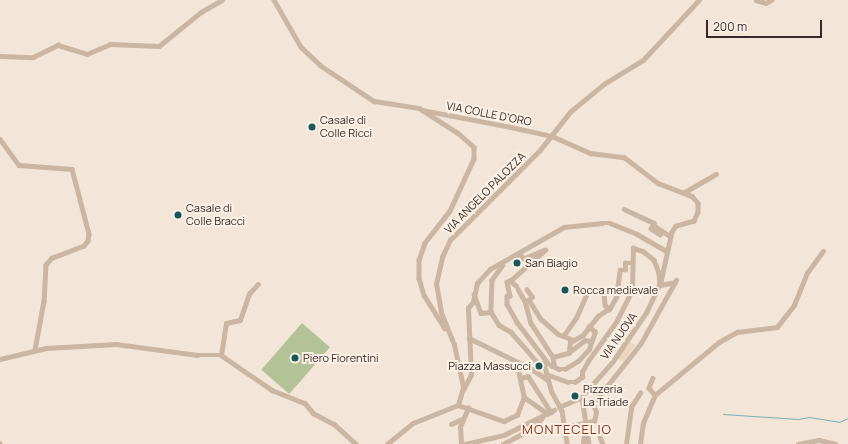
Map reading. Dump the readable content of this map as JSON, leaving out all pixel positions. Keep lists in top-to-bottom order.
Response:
{
  "streets": {
    "street": ["VIA COLLE D'ORO", "VIA ANGELO PALOZZA", "VIA NUOVA"]
  },
  "crossings": [
    ["VIA COLLE D'ORO", "VIA ANGELO PALOZZA"],
    ["VIA COLLE D'ORO", "VIA NUOVA"]
  ],
  "districts": ["MONTECELIO"],
  "places": [
    "Casale di Colle Ricci",
    "Casale di Colle Bracci",
    "San Biagio",
    "Rocca medievale",
    "Piero Fiorentini",
    "Piazza Massucci",
    "Pizzeria La Triade"
  ],
  "scale_bar": "200 m"
}
